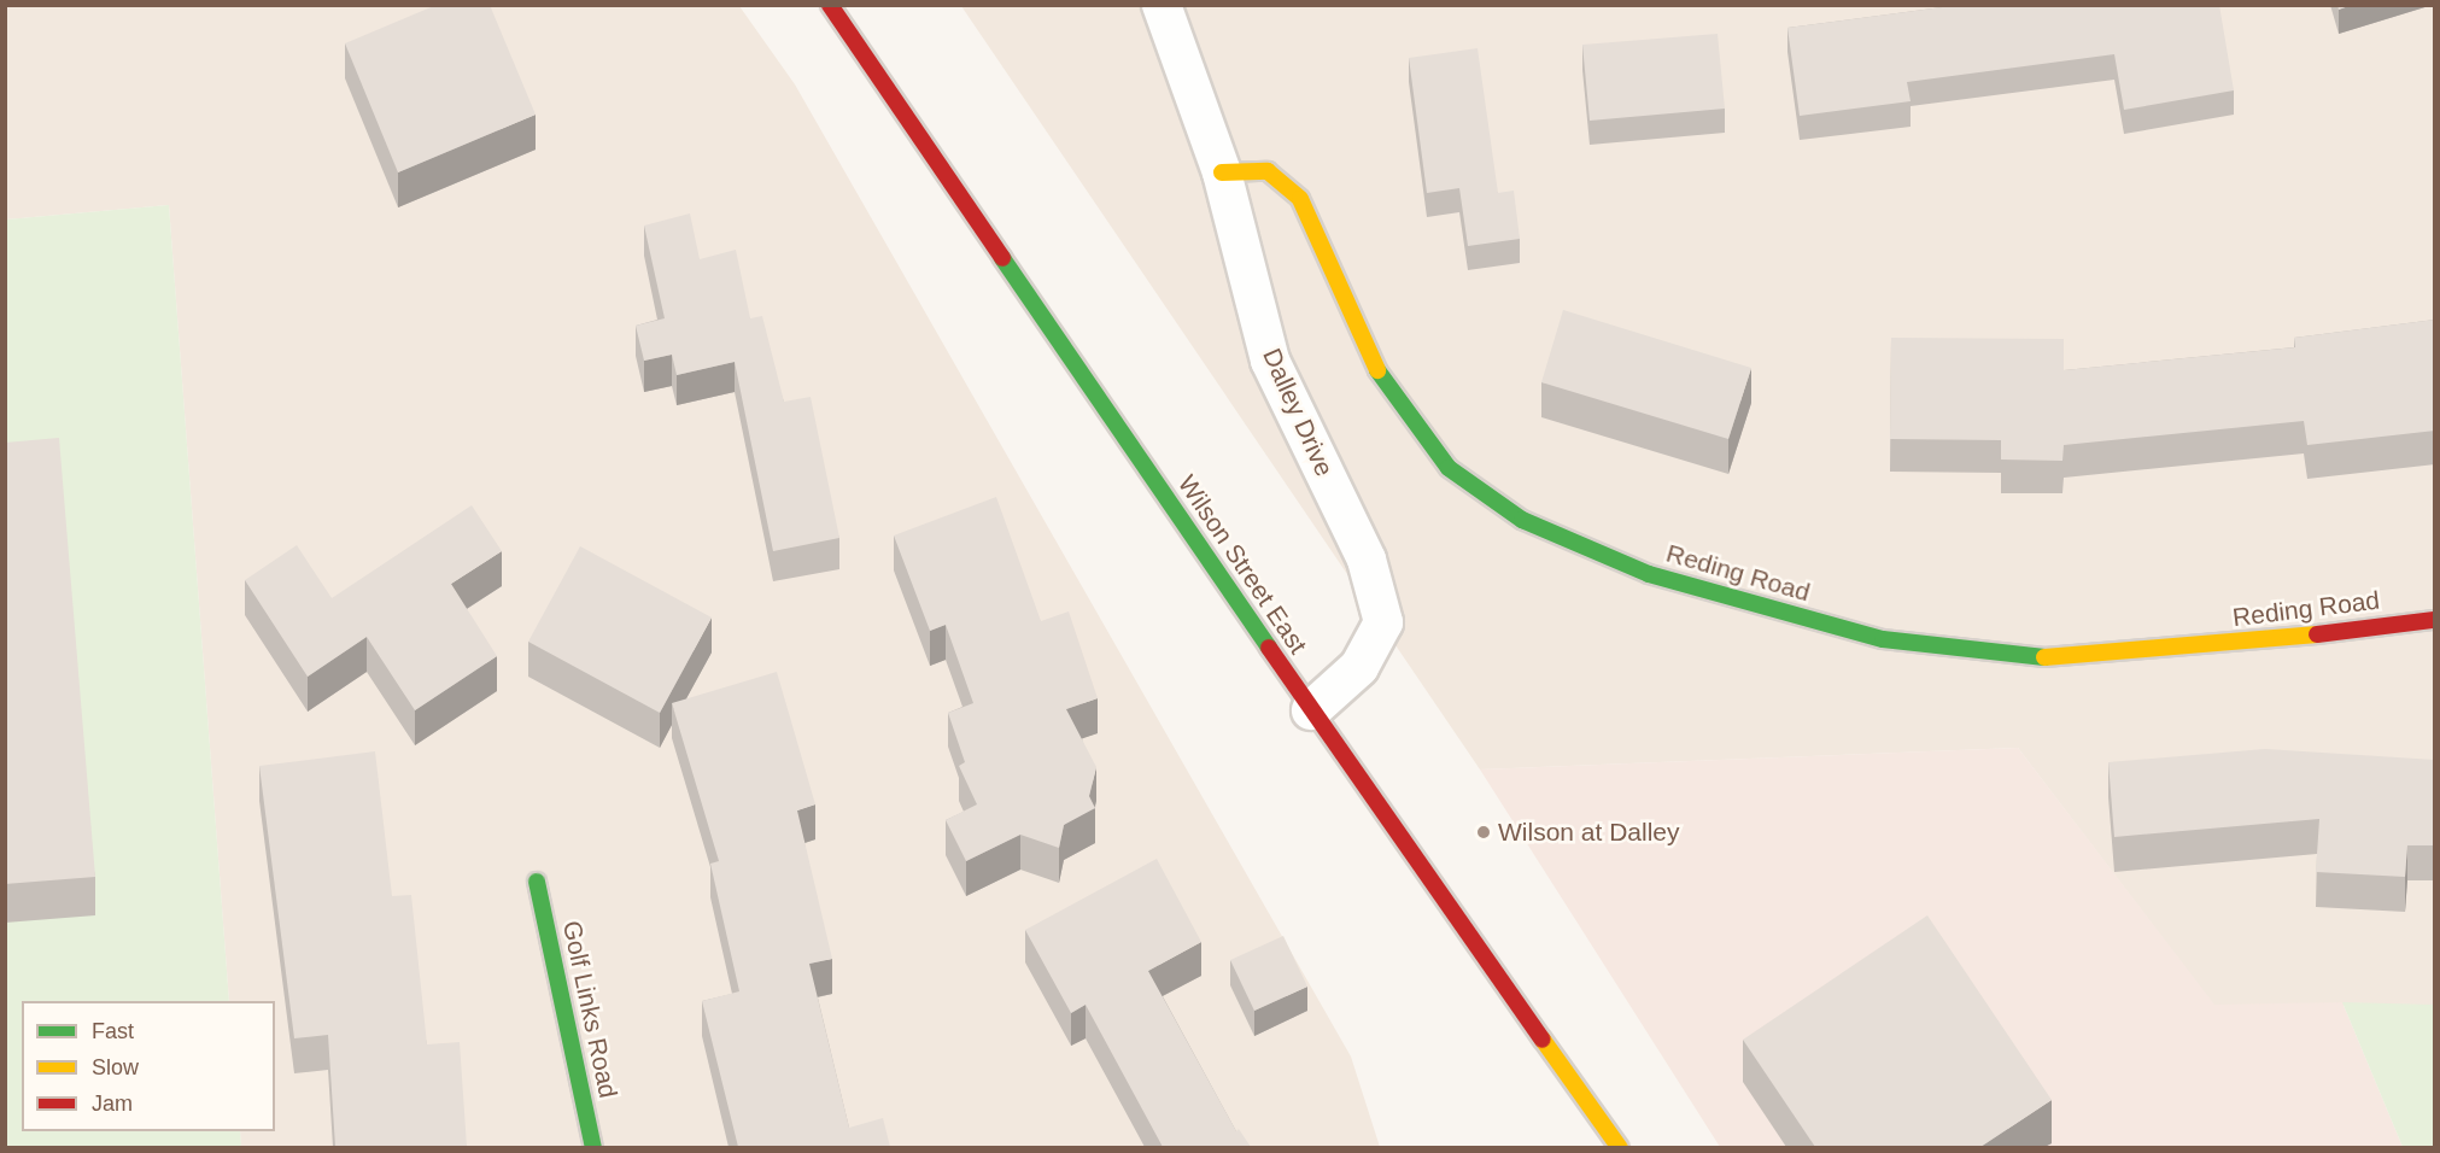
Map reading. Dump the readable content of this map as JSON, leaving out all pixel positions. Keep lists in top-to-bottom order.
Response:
{
  "streets": {
    "street": [
      "Dalley Drive",
      "Wilson Street East",
      "Reding Road",
      "Golf Links Road"
    ]
  },
  "crossings": [
    ["Dalley Drive", "Wilson Street East"],
    ["Dalley Drive", "Reding Road"]
  ],
  "places": ["Wilson at Dalley"],
  "legend": ["Fast", "Slow", "Jam"]
}
